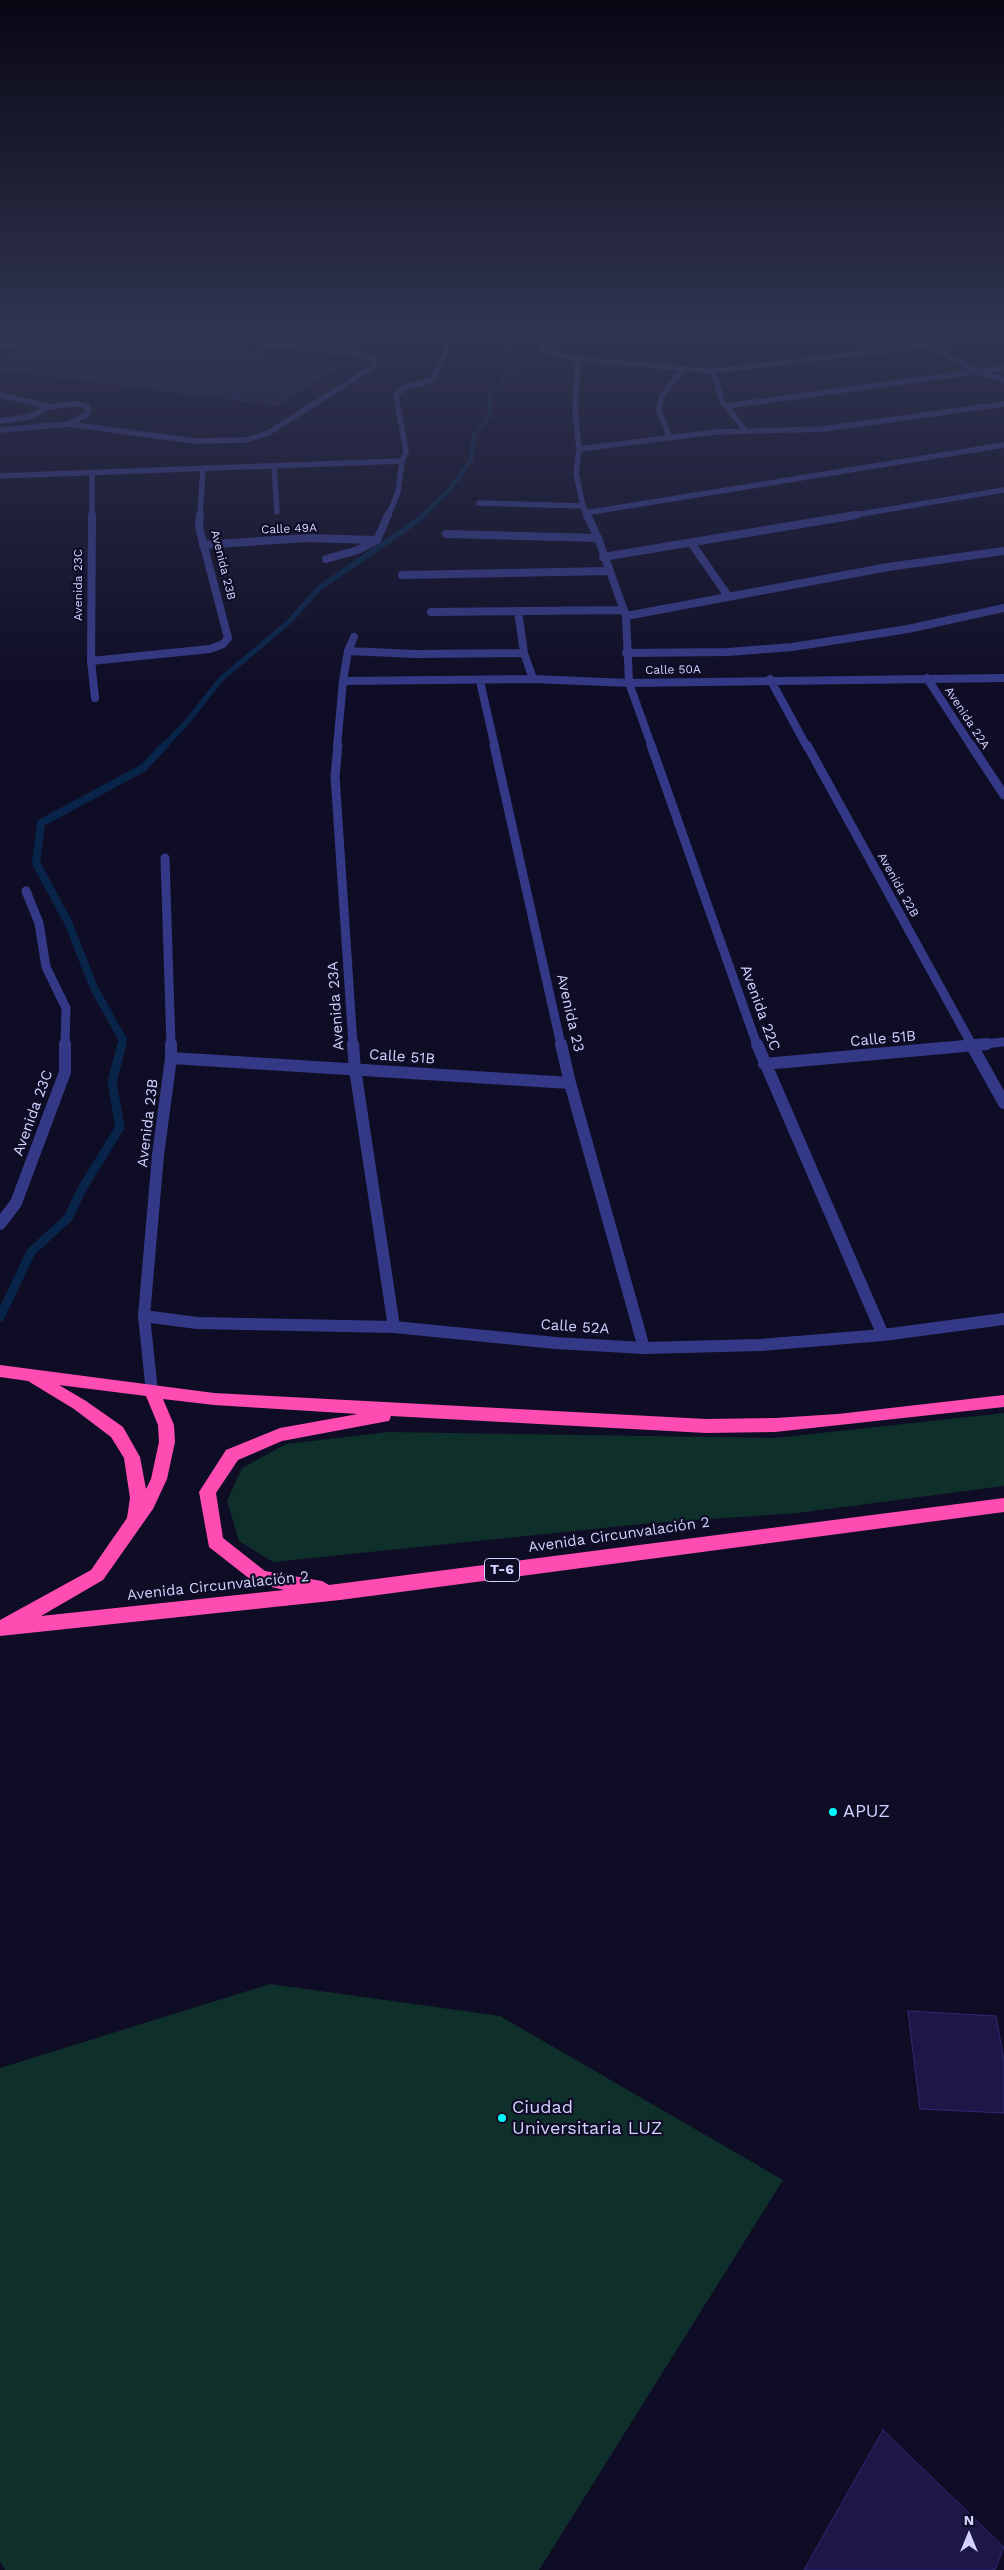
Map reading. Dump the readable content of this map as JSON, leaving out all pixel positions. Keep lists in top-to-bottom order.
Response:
{
  "streets": {
    "highway": ["Avenida Circunvalación 2", "T-6"],
    "street": [
      "Calle 49A",
      "Avenida 23B",
      "Avenida 23C",
      "Calle 50A",
      "Avenida 22A",
      "Avenida 22B",
      "Avenida 23A",
      "Avenida 22C",
      "Avenida 23",
      "Calle 51B",
      "Calle 52A"
    ]
  },
  "crossings": [
    ["Calle 49A", "Avenida 23B"],
    ["Avenida 23B", "Avenida 23C"],
    ["Avenida 23B", "Calle 51B"],
    ["Avenida 23B", "Calle 52A"],
    ["Avenida 23B", "T-6"],
    ["Calle 50A", "Avenida 22A"],
    ["Calle 50A", "Avenida 22B"],
    ["Calle 50A", "Avenida 23A"],
    ["Calle 50A", "Avenida 22C"],
    ["Calle 50A", "Avenida 23"],
    ["Avenida 22B", "Calle 51B"],
    ["Avenida 23A", "Calle 51B"],
    ["Avenida 23A", "Calle 52A"],
    ["Avenida 22C", "Calle 51B"],
    ["Avenida 22C", "Calle 52A"],
    ["Avenida 23", "Calle 51B"],
    ["Avenida 23", "Calle 52A"],
    ["Avenida Circunvalación 2", "T-6"]
  ],
  "places": ["APUZ", "Ciudad Universitaria LUZ"],
  "north": "top"
}
